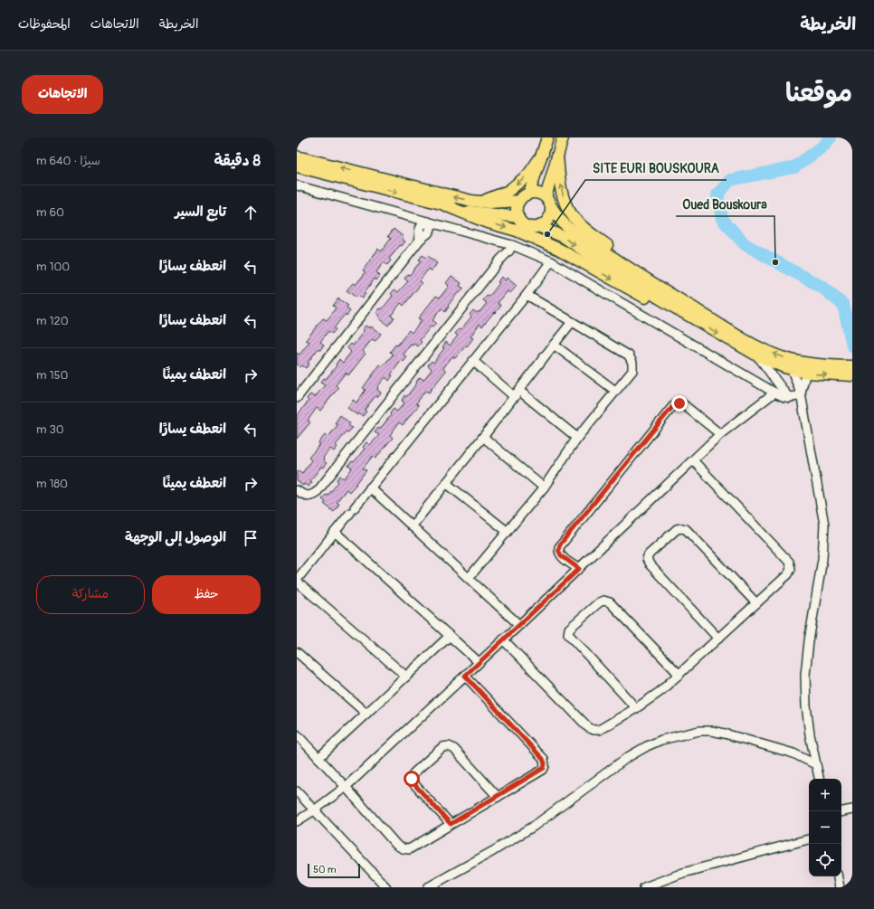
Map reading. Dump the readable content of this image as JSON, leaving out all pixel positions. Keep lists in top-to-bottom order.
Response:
{
  "places": ["SITE EURI BOUSKOURA", "Oued Bouskoura"],
  "scale_bar": "50 m",
  "page": {
    "header": "الخريطة",
    "nav": ["الخريطة", "الاتجاهات", "المحفوظات"],
    "title": "موقعنا",
    "buttons": [
      "الاتجاهات",
      ["حفظ", "مشاركة"]
    ],
    "heading": ["8 دقيقة", "سيرًا · 640 m"],
    "list": [
      ["تابع السير", "60 m"],
      ["انعطف يسارًا", "100 m"],
      ["انعطف يسارًا", "120 m"],
      ["انعطف يمينًا", "150 m"],
      ["انعطف يسارًا", "30 m"],
      ["انعطف يمينًا", "180 m"],
      "الوصول إلى الوجهة"
    ],
    "map_buttons": ["+", "−"],
    "scale": "50 m"
  }
}
